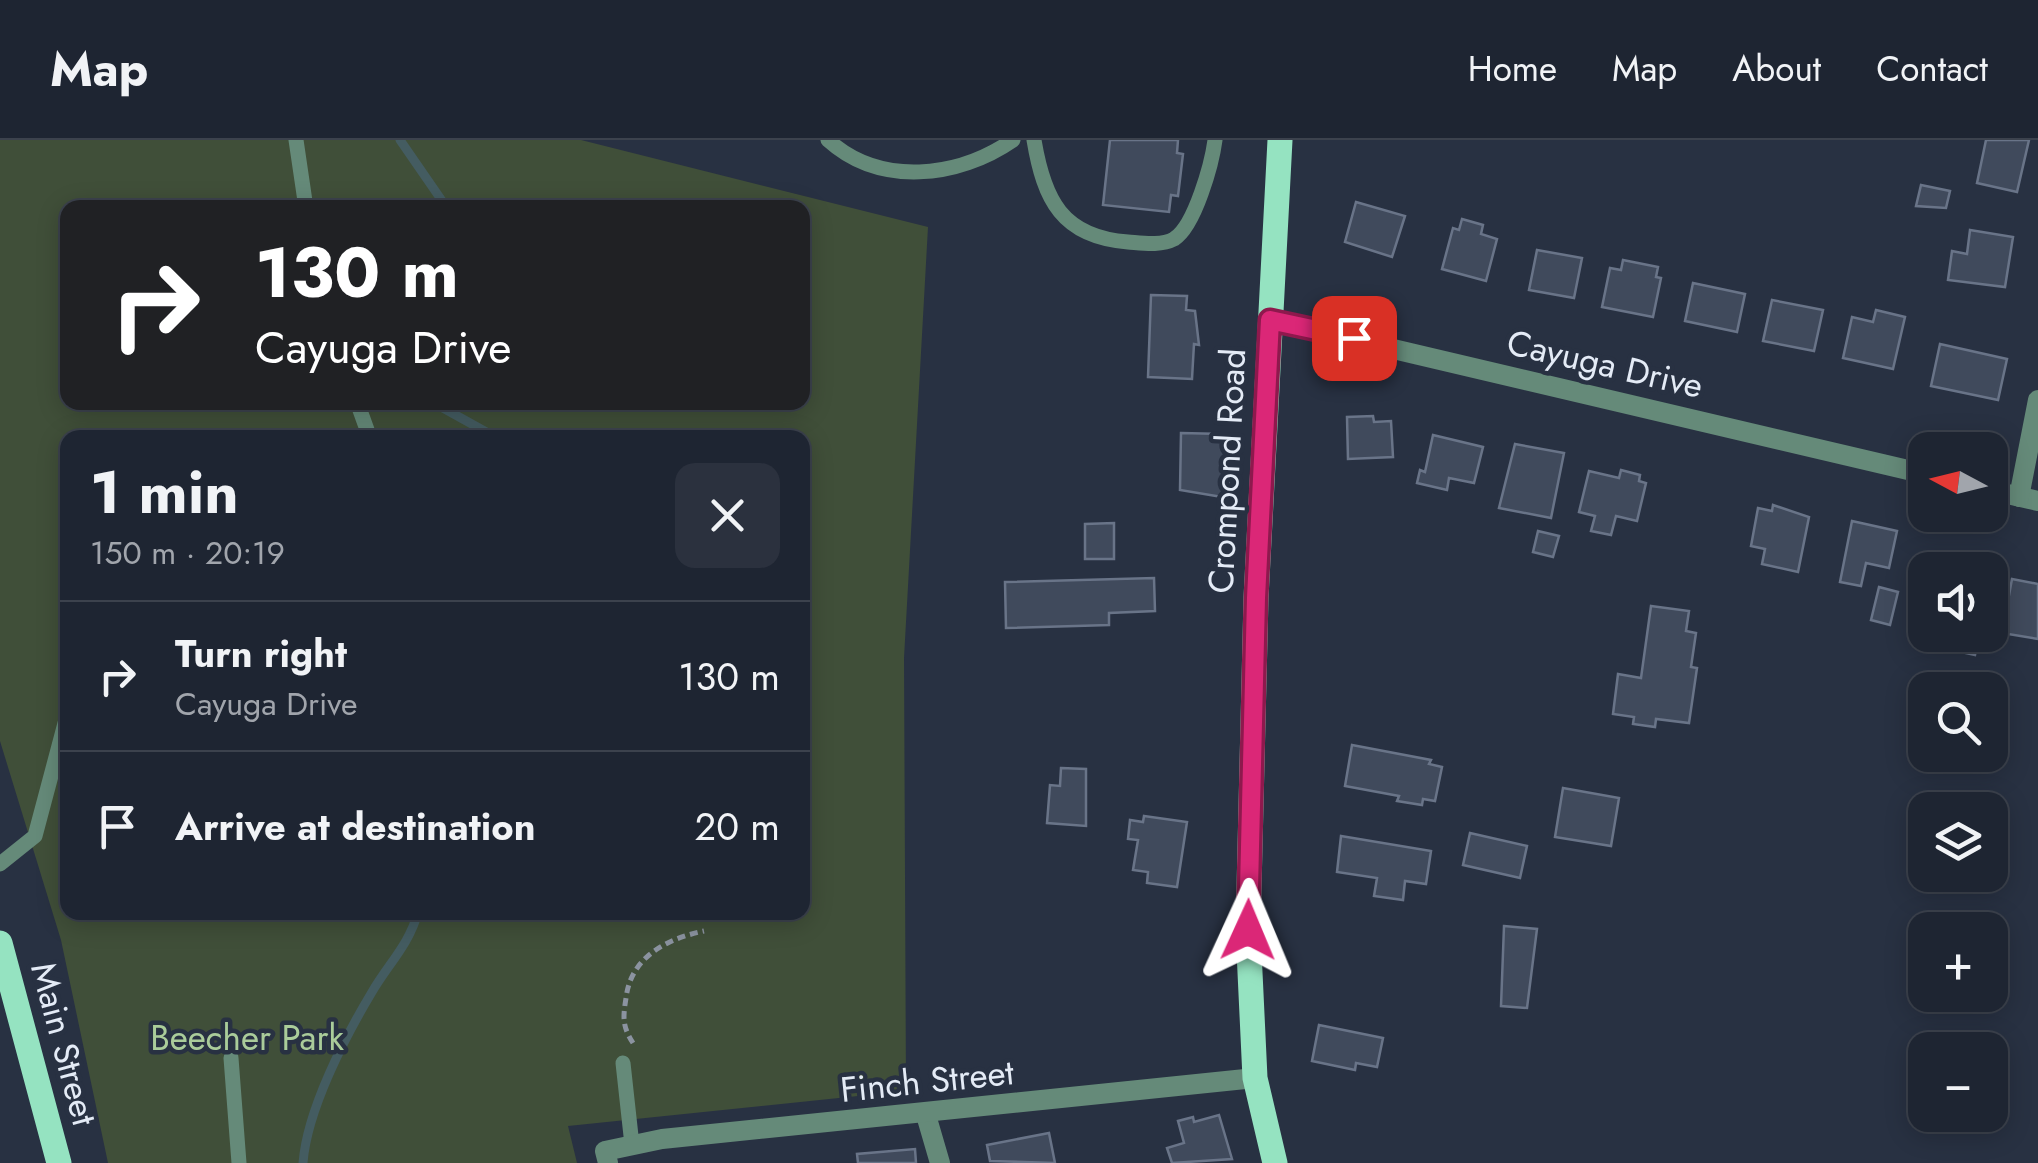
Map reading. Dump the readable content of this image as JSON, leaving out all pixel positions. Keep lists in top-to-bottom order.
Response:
{
  "streets": {
    "main road": ["Crompond Road", "Main Street"],
    "street": ["Cayuga Drive", "Finch Street"]
  },
  "crossings": [
    ["Cayuga Drive", "Crompond Road"],
    ["Crompond Road", "Finch Street"]
  ],
  "parks": ["Beecher Park"],
  "north": "left",
  "page": {
    "header": "Map",
    "nav": [
      "Home",
      "Map",
      "About",
      "Contact"
    ],
    "turn": ["130 m", "Cayuga Drive"],
    "heading": ["1 min", "150 m · 20:19"],
    "map_buttons": ["+", "−"],
    "list": [
      {
        "name": "Turn right",
        "note": "Cayuga Drive",
        "value": "130 m"
      },
      {
        "name": "Arrive at destination",
        "value": "20 m"
      }
    ]
  }
}
